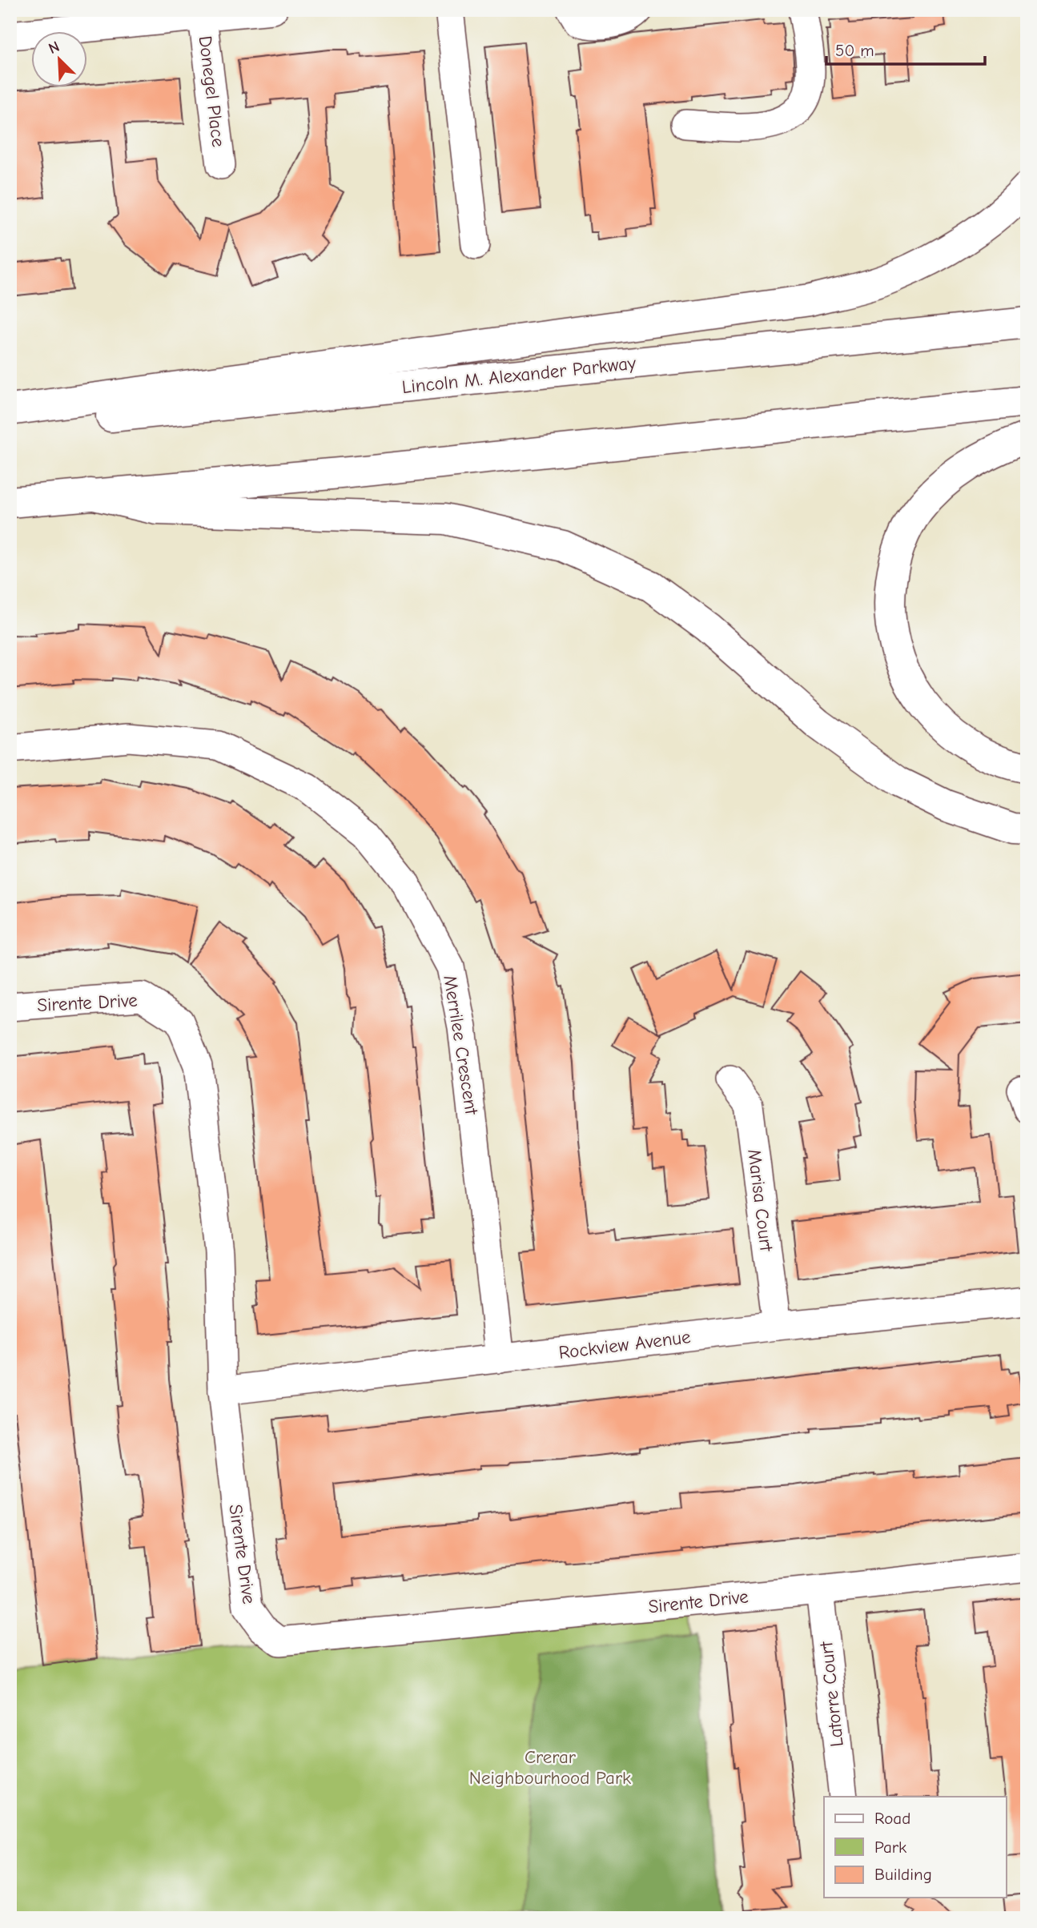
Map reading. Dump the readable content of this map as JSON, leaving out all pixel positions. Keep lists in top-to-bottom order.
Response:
{
  "streets": {
    "highway": ["Lincoln M. Alexander Parkway"],
    "street": [
      "Donegel Place",
      "Sirente Drive",
      "Merrilee Crescent",
      "Marisa Court",
      "Rockview Avenue",
      "Latorre Court"
    ]
  },
  "crossings": [
    ["Sirente Drive", "Rockview Avenue"],
    ["Sirente Drive", "Latorre Court"],
    ["Merrilee Crescent", "Rockview Avenue"],
    ["Marisa Court", "Rockview Avenue"]
  ],
  "parks": ["Crerar Neighbourhood Park"],
  "legend": ["Road", "Park", "Building"],
  "scale_bar": "50 m",
  "north": "top left"
}
